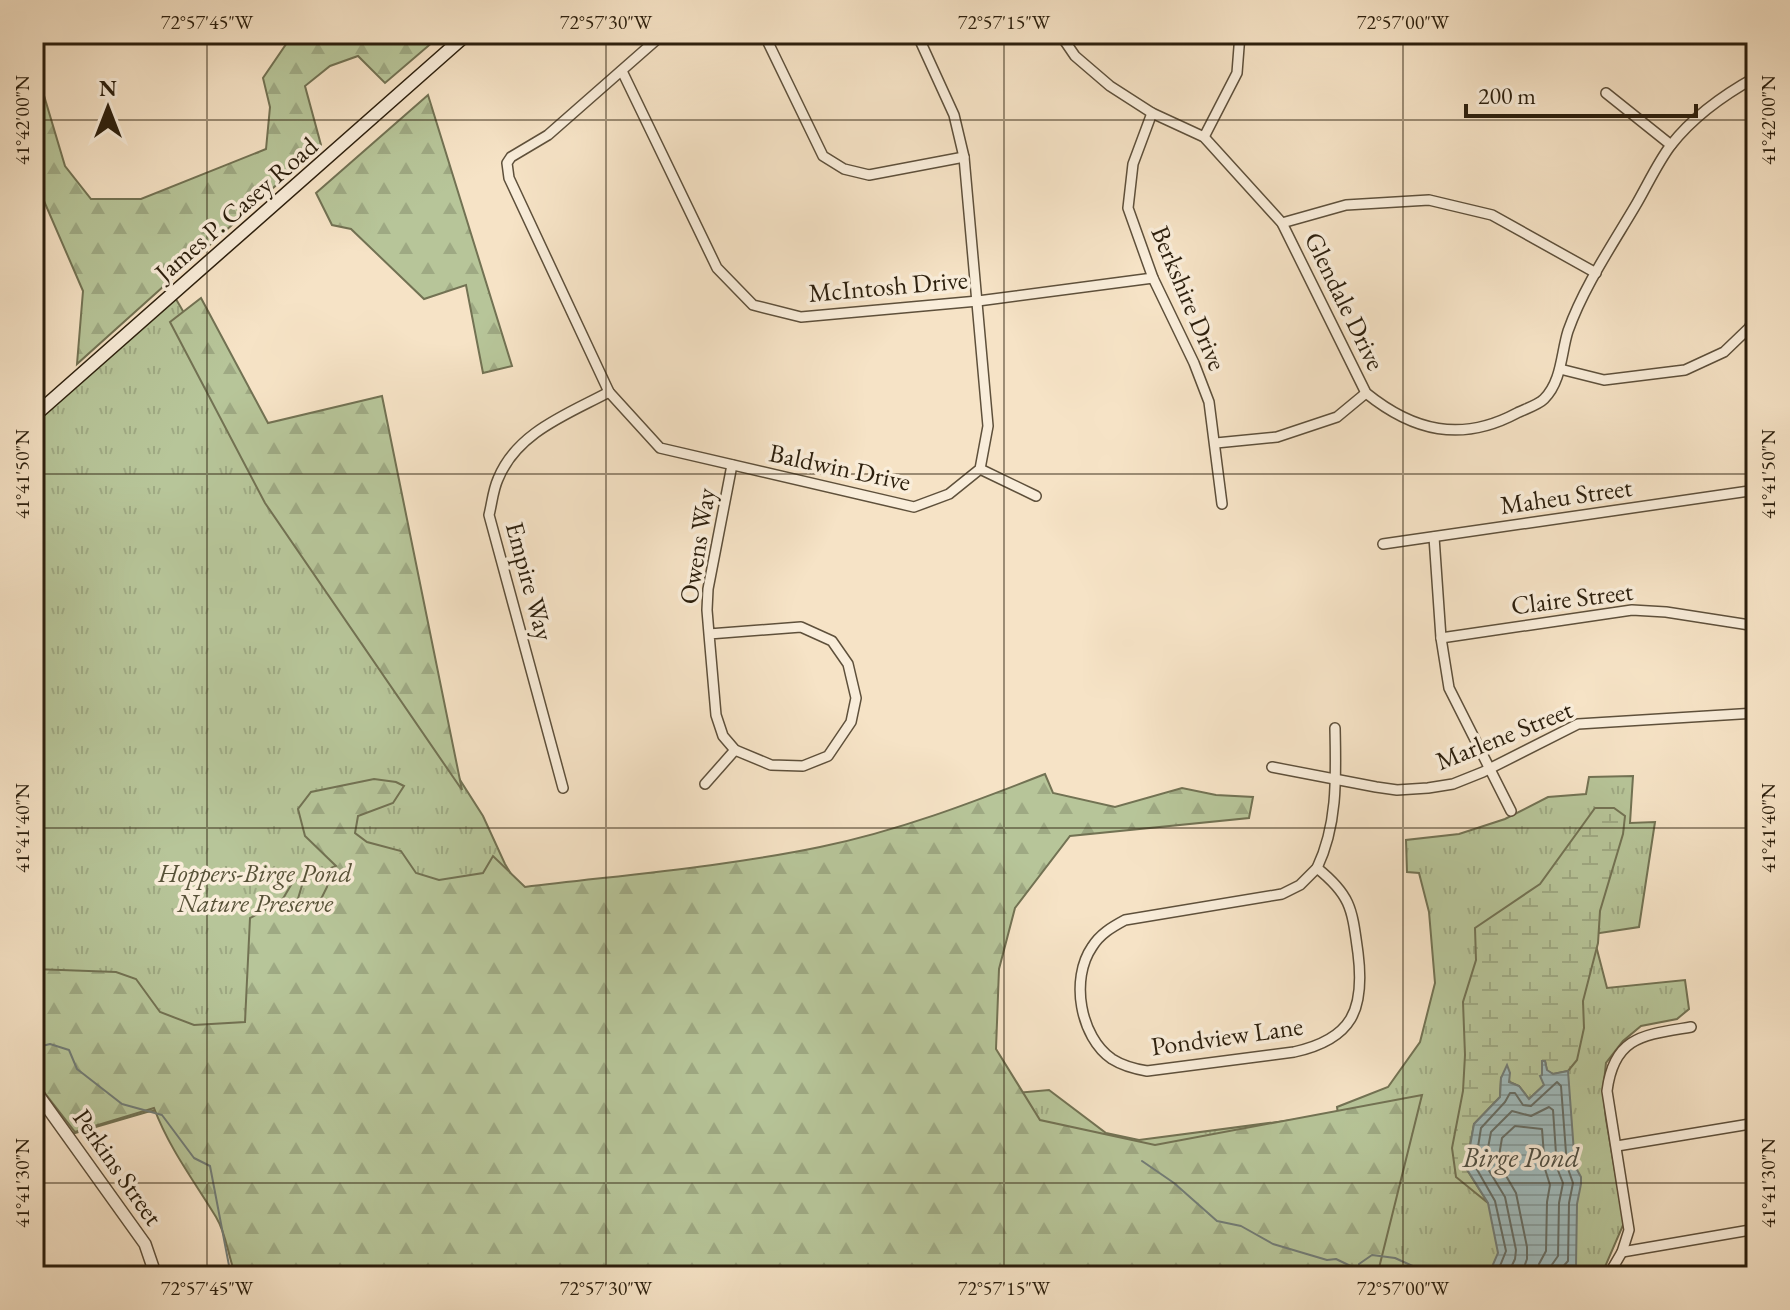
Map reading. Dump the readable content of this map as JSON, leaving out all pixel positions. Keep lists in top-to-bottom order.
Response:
{
  "streets": {
    "main road": ["James P. Casey Road"],
    "street": [
      "McIntosh Drive",
      "Berkshire Drive",
      "Glendale Drive",
      "Baldwin Drive",
      "Maheu Street",
      "Owens Way",
      "Empire Way",
      "Claire Street",
      "Marlene Street",
      "Pondview Lane",
      "Perkins Street"
    ]
  },
  "crossings": [
    ["McIntosh Drive", "Berkshire Drive"],
    ["McIntosh Drive", "Baldwin Drive"],
    ["Berkshire Drive", "Glendale Drive"],
    ["Baldwin Drive", "Owens Way"],
    ["Baldwin Drive", "Empire Way"]
  ],
  "water": ["Birge Pond"],
  "parks": ["Hoppers-Birge Pond Nature Preserve"],
  "scale_bar": "200 m",
  "north": "top",
  "coordinates": [
    "72°57'45\"W",
    "72°57'30\"W",
    "72°57'15\"W",
    "72°57'00\"W",
    "41°42'00\"N",
    "41°41'50\"N",
    "41°41'40\"N",
    "41°41'30\"N"
  ]
}
